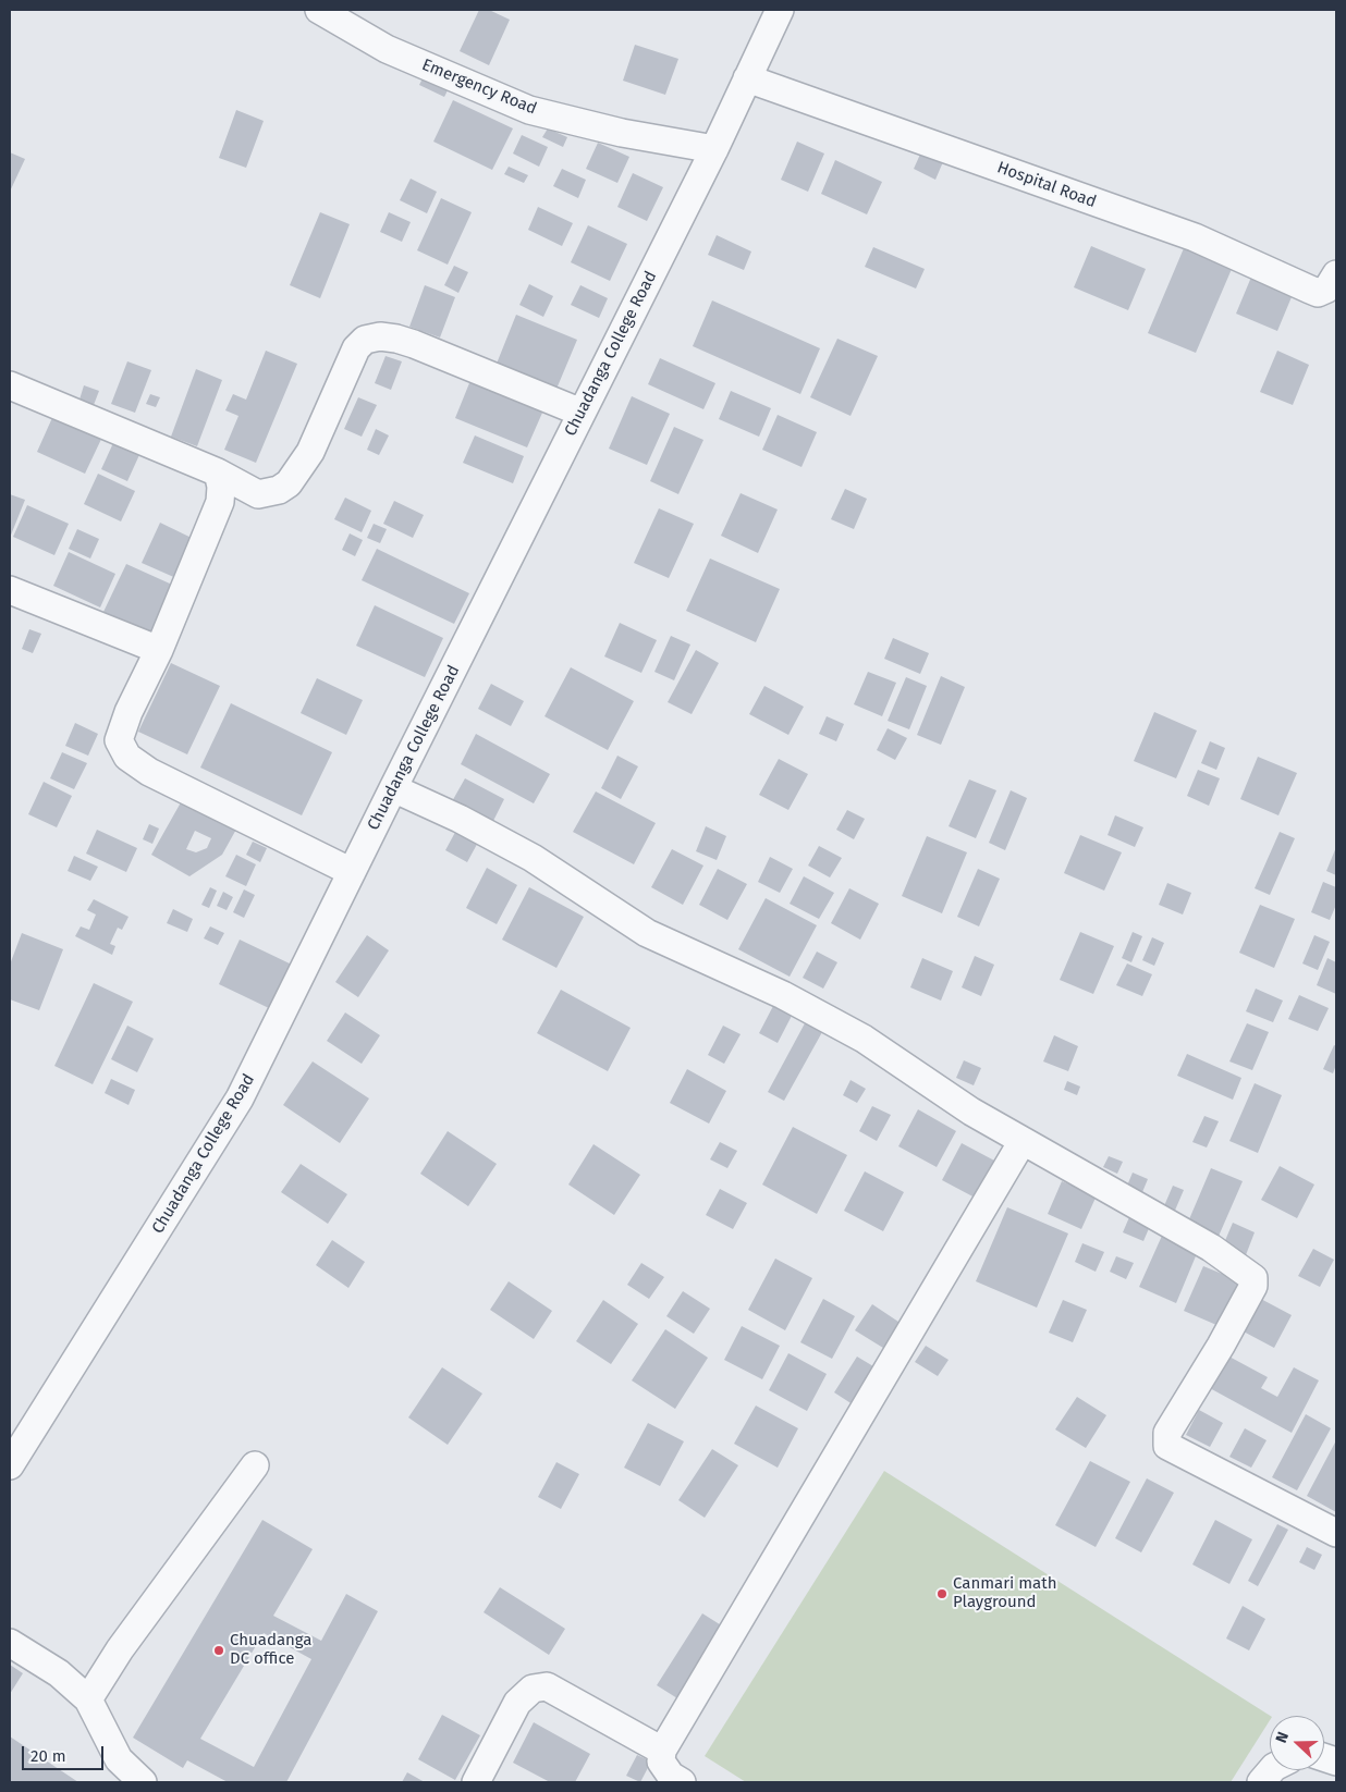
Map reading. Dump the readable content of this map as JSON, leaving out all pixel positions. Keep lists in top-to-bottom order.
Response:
{
  "streets": {
    "street": ["Emergency Road", "Hospital Road", "Chuadanga College Road"]
  },
  "crossings": [
    ["Emergency Road", "Chuadanga College Road"],
    ["Hospital Road", "Chuadanga College Road"]
  ],
  "places": ["Canmari math Playground", "Chuadanga DC office"],
  "scale_bar": "20 m",
  "north": "left"
}
